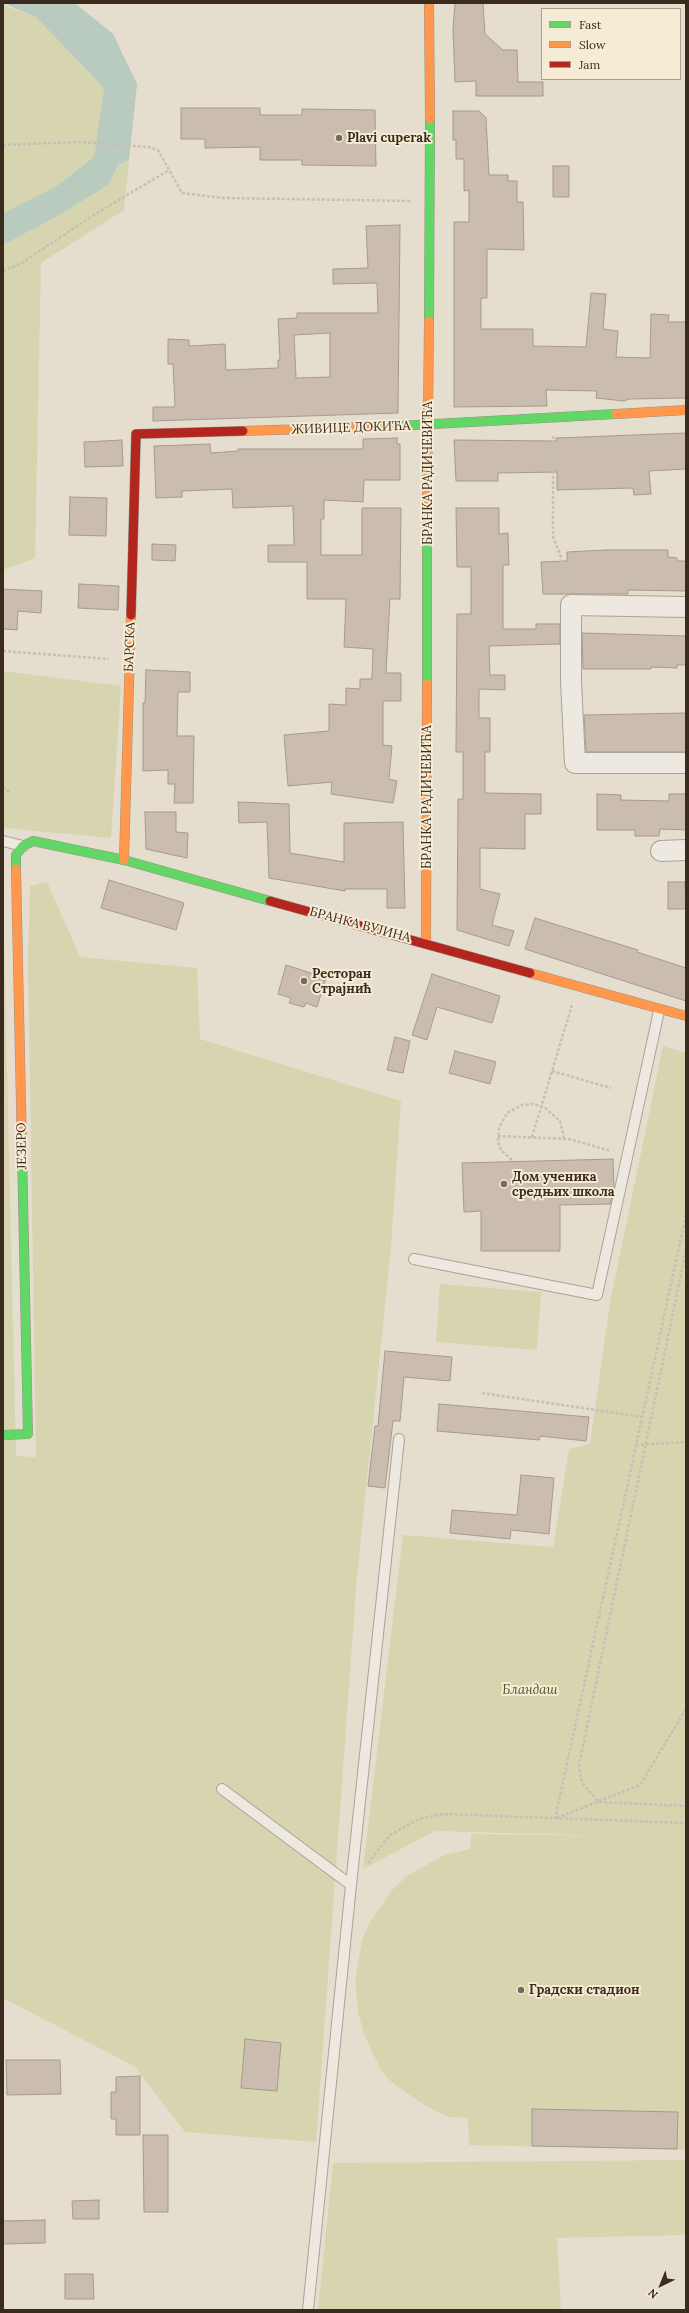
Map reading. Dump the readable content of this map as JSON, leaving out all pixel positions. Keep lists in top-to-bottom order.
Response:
{
  "streets": {
    "street": [
      "ЖИВИЦЕ ДОКИЋА",
      "БРАНКА РАДИЧЕВИЋА",
      "БАРСКА",
      "БРАНКА ВУЈИНА",
      "ЈЕЗЕРО"
    ]
  },
  "crossings": [
    ["ЖИВИЦЕ ДОКИЋА", "БРАНКА РАДИЧЕВИЋА"],
    ["ЖИВИЦЕ ДОКИЋА", "БАРСКА"],
    ["БРАНКА РАДИЧЕВИЋА", "БРАНКА ВУЈИНА"],
    ["БАРСКА", "БРАНКА ВУЈИНА"],
    ["БРАНКА ВУЈИНА", "ЈЕЗЕРО"]
  ],
  "parks": ["Бландаш"],
  "places": [
    "Plavi cuperak",
    "Ресторан Страјнић",
    "Дом ученика средњих школа",
    "Градски стадион"
  ],
  "legend": ["Fast", "Slow", "Jam"],
  "north": "bottom left"
}
